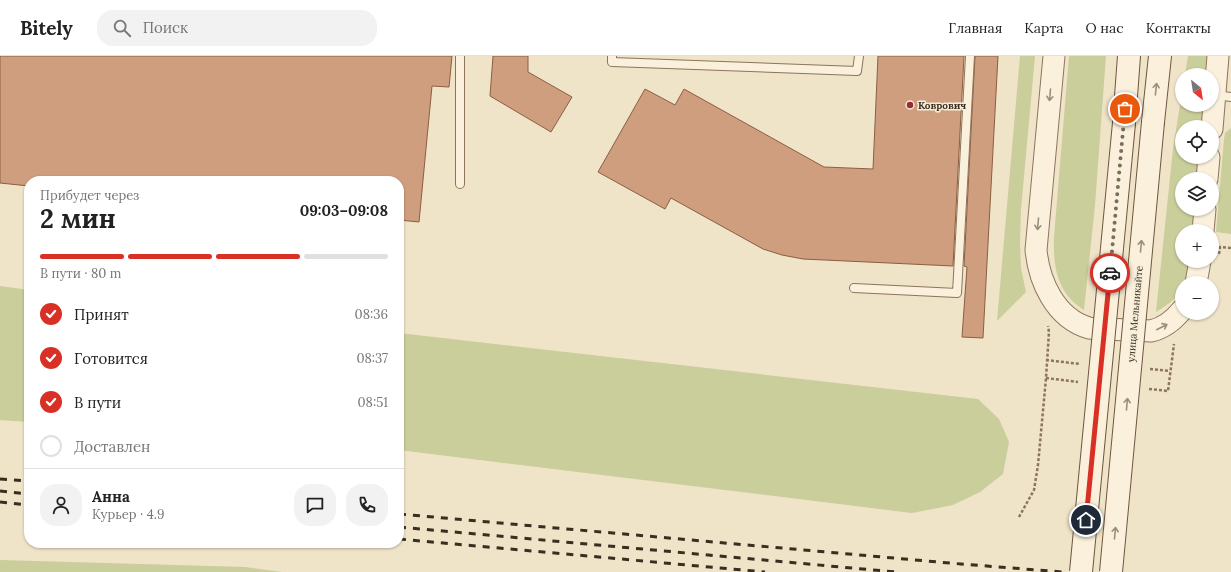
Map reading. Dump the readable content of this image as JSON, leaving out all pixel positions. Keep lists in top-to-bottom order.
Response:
{
  "streets": {
    "main road": ["улица Мельникайте"]
  },
  "places": ["Коврович"],
  "north": "bottom right",
  "page": {
    "header": "Bitely",
    "search": "Поиск",
    "nav": [
      "Главная",
      "Карта",
      "О нас",
      "Контакты"
    ],
    "map_buttons": ["+", "−"],
    "heading": ["2 мин", "Прибудет через", "09:03–09:08"],
    "panel": ["Анна", "Курьер · 4.9"],
    "bar": "В пути · 80 m",
    "list": [
      ["Принят", "08:36"],
      ["Готовится", "08:37"],
      ["В пути", "08:51"],
      "Доставлен"
    ]
  }
}
